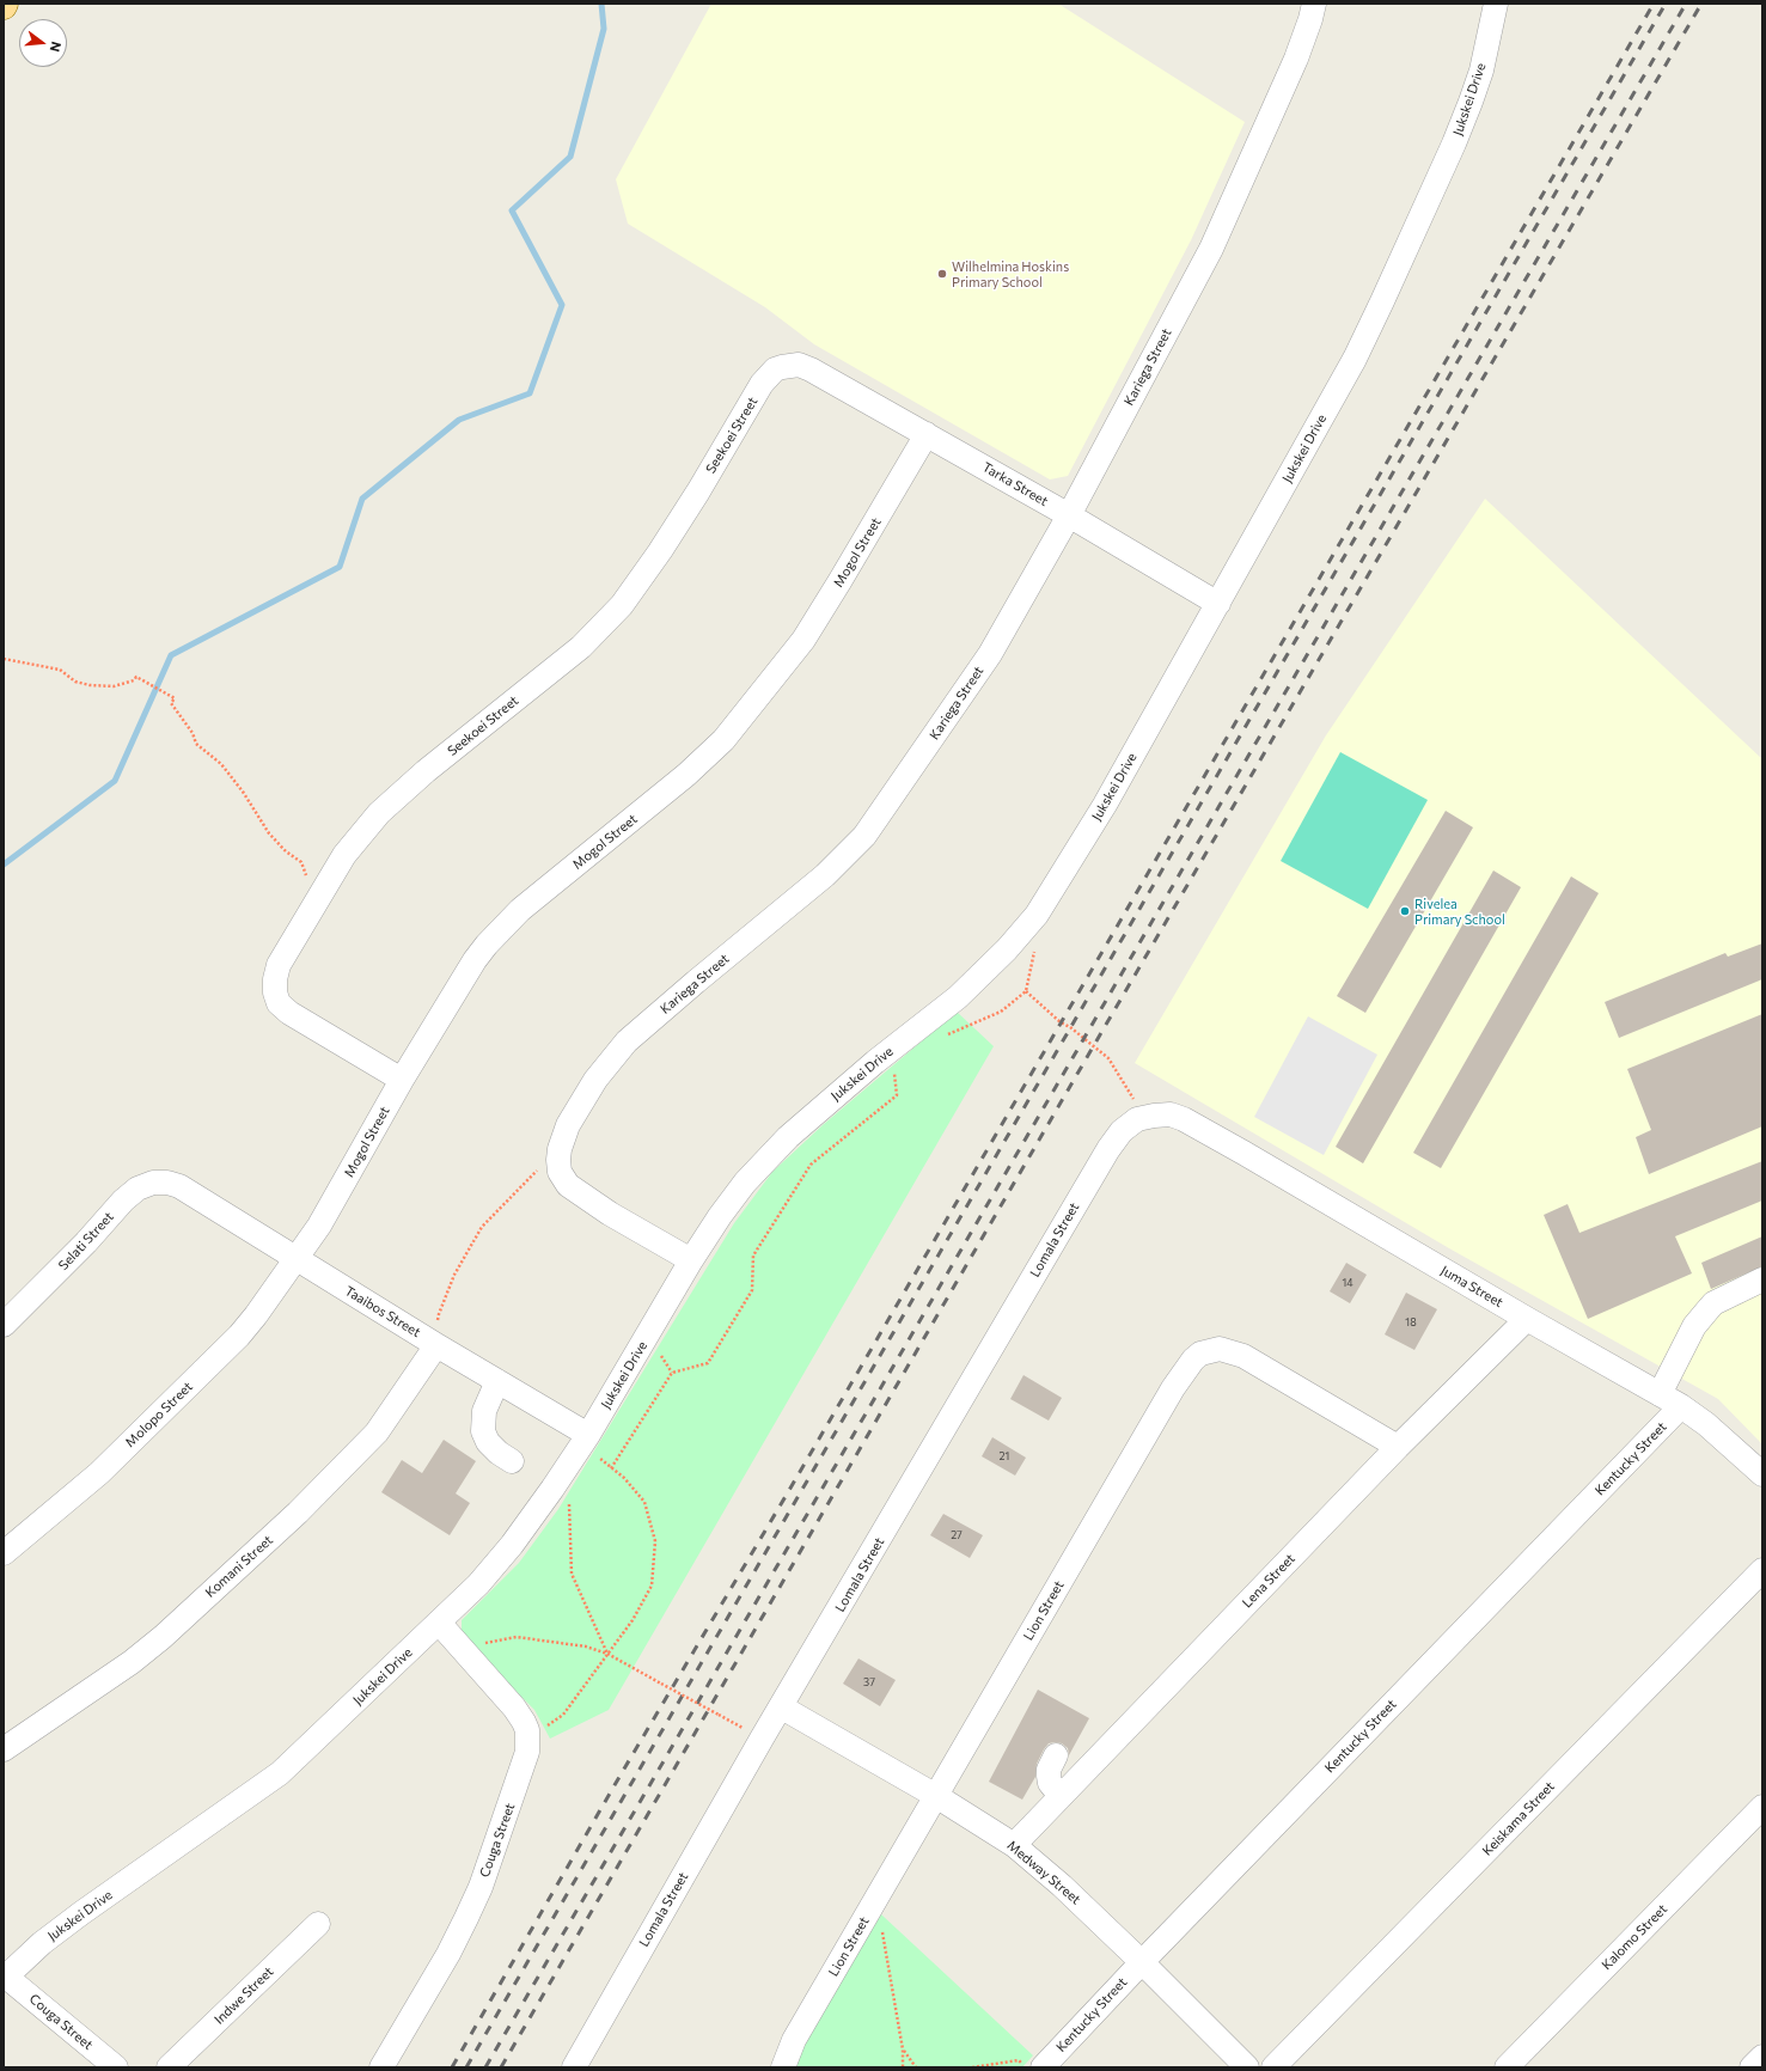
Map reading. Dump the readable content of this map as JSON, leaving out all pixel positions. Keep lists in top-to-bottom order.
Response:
{
  "streets": {
    "street": [
      "Jukskei Drive",
      "Kariega Street",
      "Seekoei Street",
      "Tarka Street",
      "Mogol Street",
      "Lomala Street",
      "Selati Street",
      "Juma Street",
      "Taaibos Street",
      "Molopo Street",
      "Kentucky Street",
      "Komani Street",
      "Lena Street",
      "Lion Street",
      "Keiskama Street",
      "Couga Street",
      "Medway Street",
      "Kalomo Street",
      "Indwe Street"
    ]
  },
  "crossings": [
    ["Jukskei Drive", "Tarka Street"],
    ["Jukskei Drive", "Taaibos Street"],
    ["Jukskei Drive", "Couga Street"],
    ["Kariega Street", "Tarka Street"],
    ["Seekoei Street", "Tarka Street"],
    ["Seekoei Street", "Mogol Street"],
    ["Tarka Street", "Mogol Street"],
    ["Mogol Street", "Taaibos Street"],
    ["Mogol Street", "Molopo Street"],
    ["Lomala Street", "Juma Street"],
    ["Lomala Street", "Medway Street"],
    ["Selati Street", "Taaibos Street"],
    ["Juma Street", "Kentucky Street"],
    ["Juma Street", "Lena Street"],
    ["Taaibos Street", "Molopo Street"],
    ["Taaibos Street", "Komani Street"],
    ["Kentucky Street", "Medway Street"],
    ["Lena Street", "Lion Street"],
    ["Lena Street", "Medway Street"],
    ["Lion Street", "Medway Street"]
  ],
  "places": ["Wilhelmina Hoskins Primary School", "Rivelea Primary School"],
  "house_numbers": [
    "14",
    "18",
    "21",
    "27",
    "37"
  ],
  "north": "right"
}
